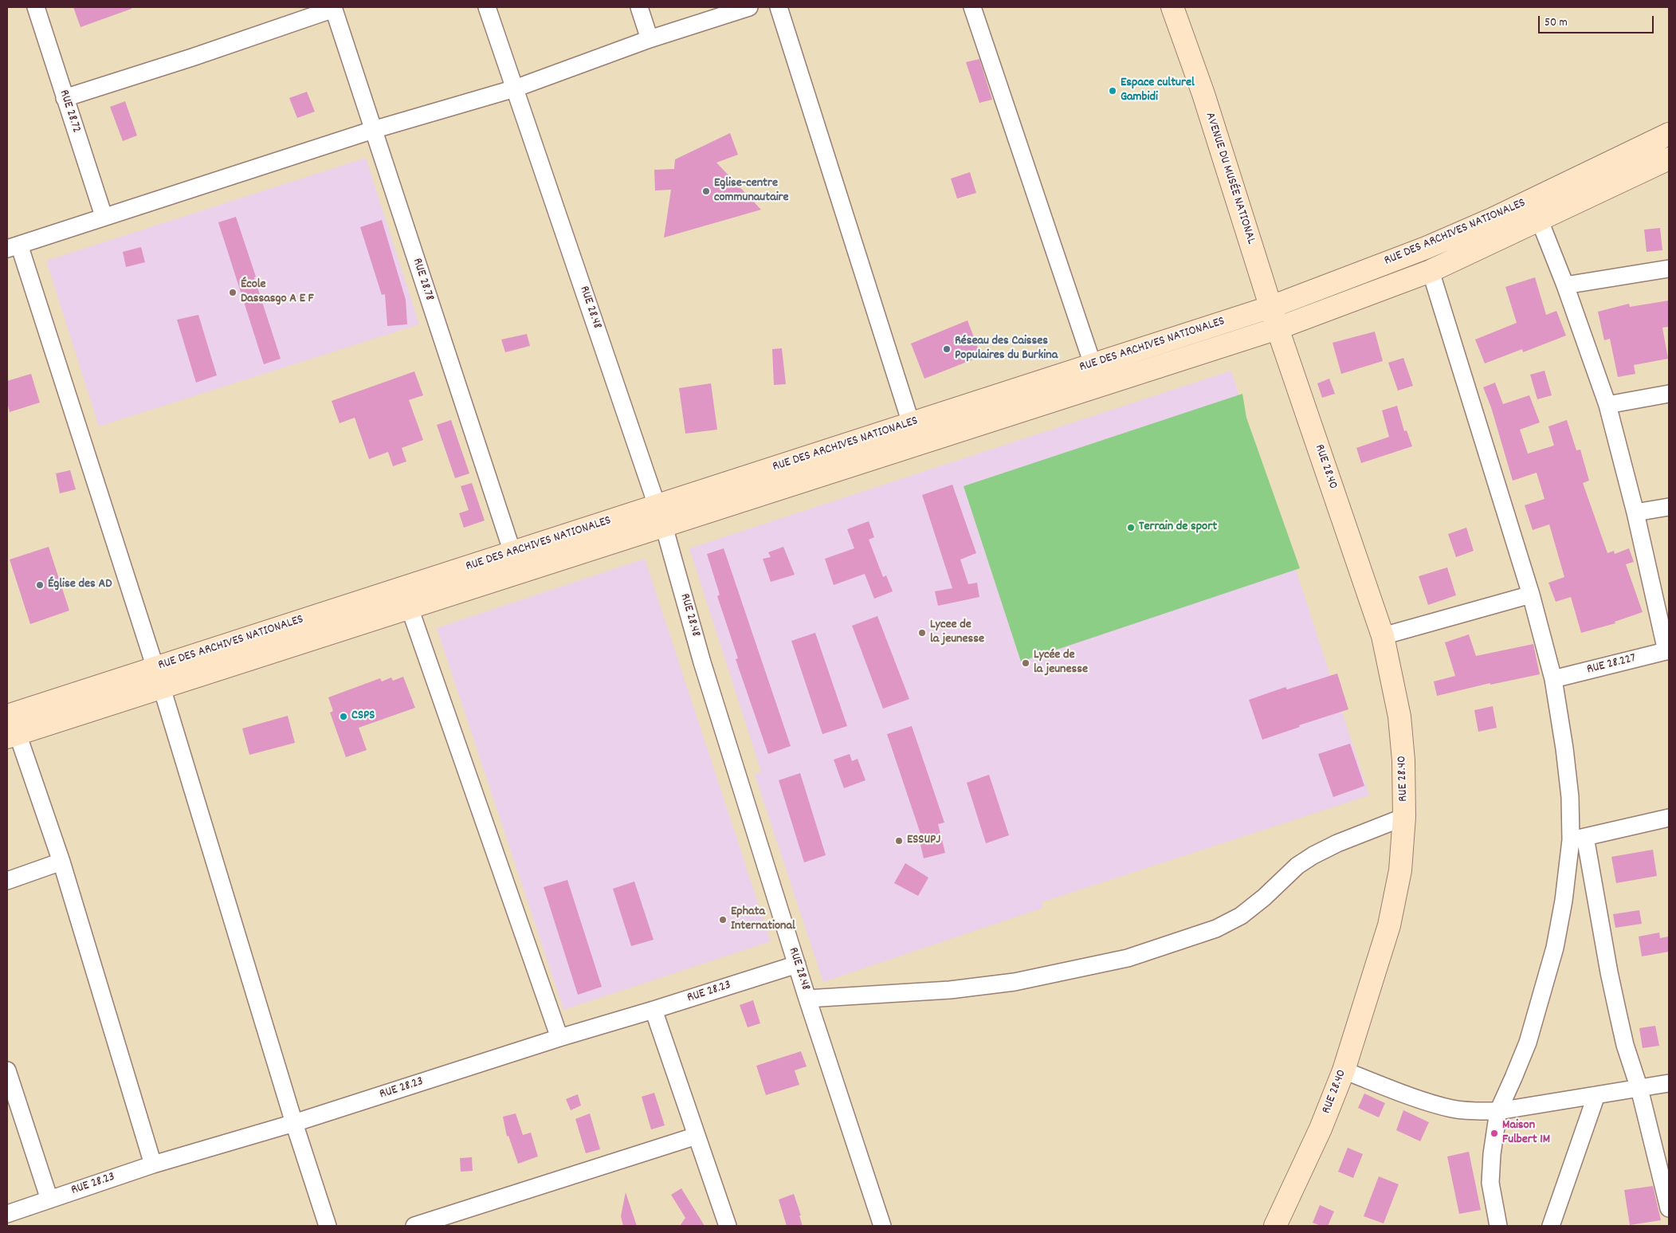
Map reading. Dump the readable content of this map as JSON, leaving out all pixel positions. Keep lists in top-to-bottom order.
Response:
{
  "streets": {
    "street": [
      "RUE 28.72",
      "AVENUE DU MUSÉE NATIONAL",
      "RUE DES ARCHIVES NATIONALES",
      "RUE 28.78",
      "RUE 28.48",
      "RUE 28.40",
      "RUE 28.227",
      "RUE 28.23"
    ]
  },
  "crossings": [
    ["AVENUE DU MUSÉE NATIONAL", "RUE DES ARCHIVES NATIONALES"],
    ["AVENUE DU MUSÉE NATIONAL", "RUE 28.40"],
    ["RUE DES ARCHIVES NATIONALES", "RUE 28.78"],
    ["RUE DES ARCHIVES NATIONALES", "RUE 28.48"],
    ["RUE DES ARCHIVES NATIONALES", "RUE 28.40"],
    ["RUE 28.48", "RUE 28.23"]
  ],
  "places": [
    "Espace culturel Gambidi",
    "Eglise-centre communautaire",
    "École Dassasgo A E F",
    "Réseau des Caisses Populaires du Burkina",
    "Terrain de sport",
    "Église des AD",
    "Lycee de la jeunesse",
    "Lycée de la jeunesse",
    "CSPS",
    "ESSUPJ",
    "Ephata International",
    "Maison Fulbert 1M"
  ],
  "scale_bar": "50 m"
}
